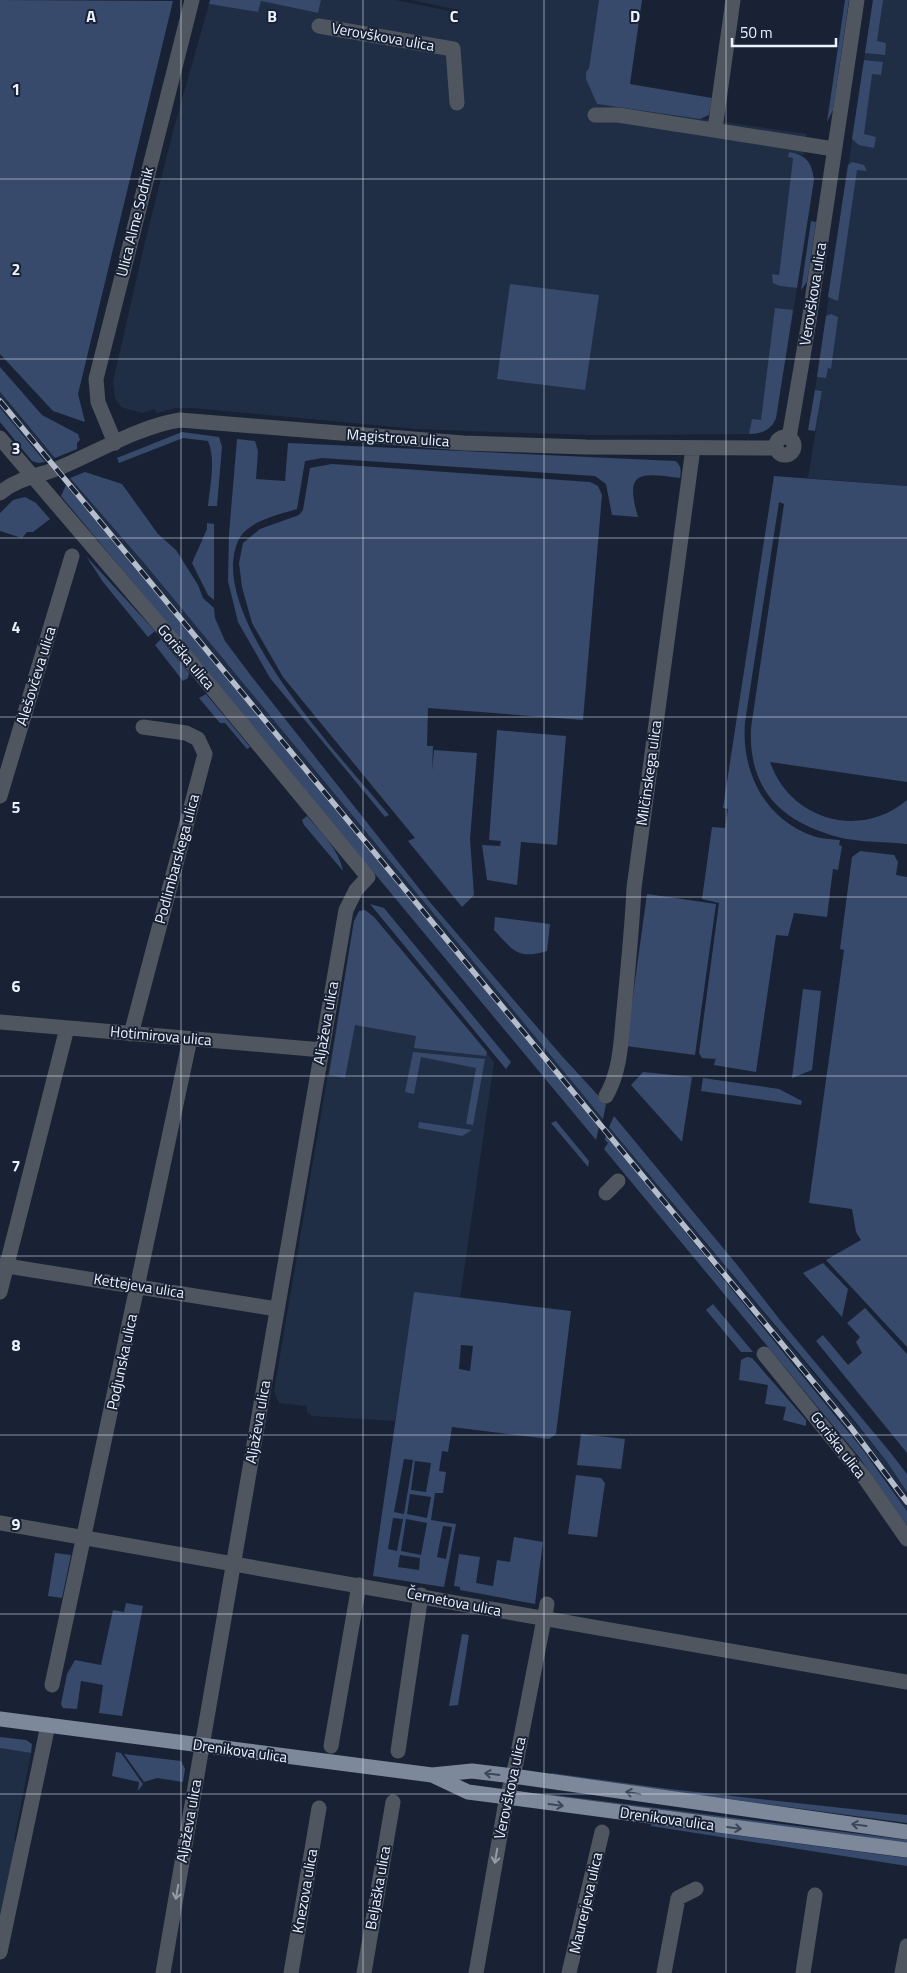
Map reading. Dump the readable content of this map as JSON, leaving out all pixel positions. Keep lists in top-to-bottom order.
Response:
{
  "streets": {
    "main road": ["Drenikova ulica"],
    "street": [
      "Verovškova ulica",
      "Ulica Alme Sodnik",
      "Magistrova ulica",
      "Goriška ulica",
      "Alešovčeva ulica",
      "Milčinskega ulica",
      "Podlimbarskega ulica",
      "Aljaževa ulica",
      "Hotimirova ulica",
      "Kettejeva ulica",
      "Podjunska ulica",
      "Černetova ulica",
      "Beljaška ulica",
      "Knezova ulica",
      "Maurerjeva ulica"
    ]
  },
  "crossings": [
    ["Verovškova ulica", "Magistrova ulica"],
    ["Verovškova ulica", "Černetova ulica"],
    ["Verovškova ulica", "Drenikova ulica"],
    ["Ulica Alme Sodnik", "Magistrova ulica"],
    ["Magistrova ulica", "Goriška ulica"],
    ["Magistrova ulica", "Milčinskega ulica"],
    ["Goriška ulica", "Aljaževa ulica"],
    ["Podlimbarskega ulica", "Hotimirova ulica"],
    ["Aljaževa ulica", "Hotimirova ulica"],
    ["Aljaževa ulica", "Kettejeva ulica"],
    ["Aljaževa ulica", "Černetova ulica"],
    ["Aljaževa ulica", "Drenikova ulica"],
    ["Hotimirova ulica", "Podjunska ulica"],
    ["Kettejeva ulica", "Podjunska ulica"],
    ["Podjunska ulica", "Černetova ulica"]
  ],
  "scale_bar": "50 m",
  "grid": {
    "columns": [
      "A",
      "B",
      "C",
      "D"
    ],
    "rows": [
      "1",
      "2",
      "3",
      "4",
      "5",
      "6",
      "7",
      "8",
      "9"
    ]
  }
}
